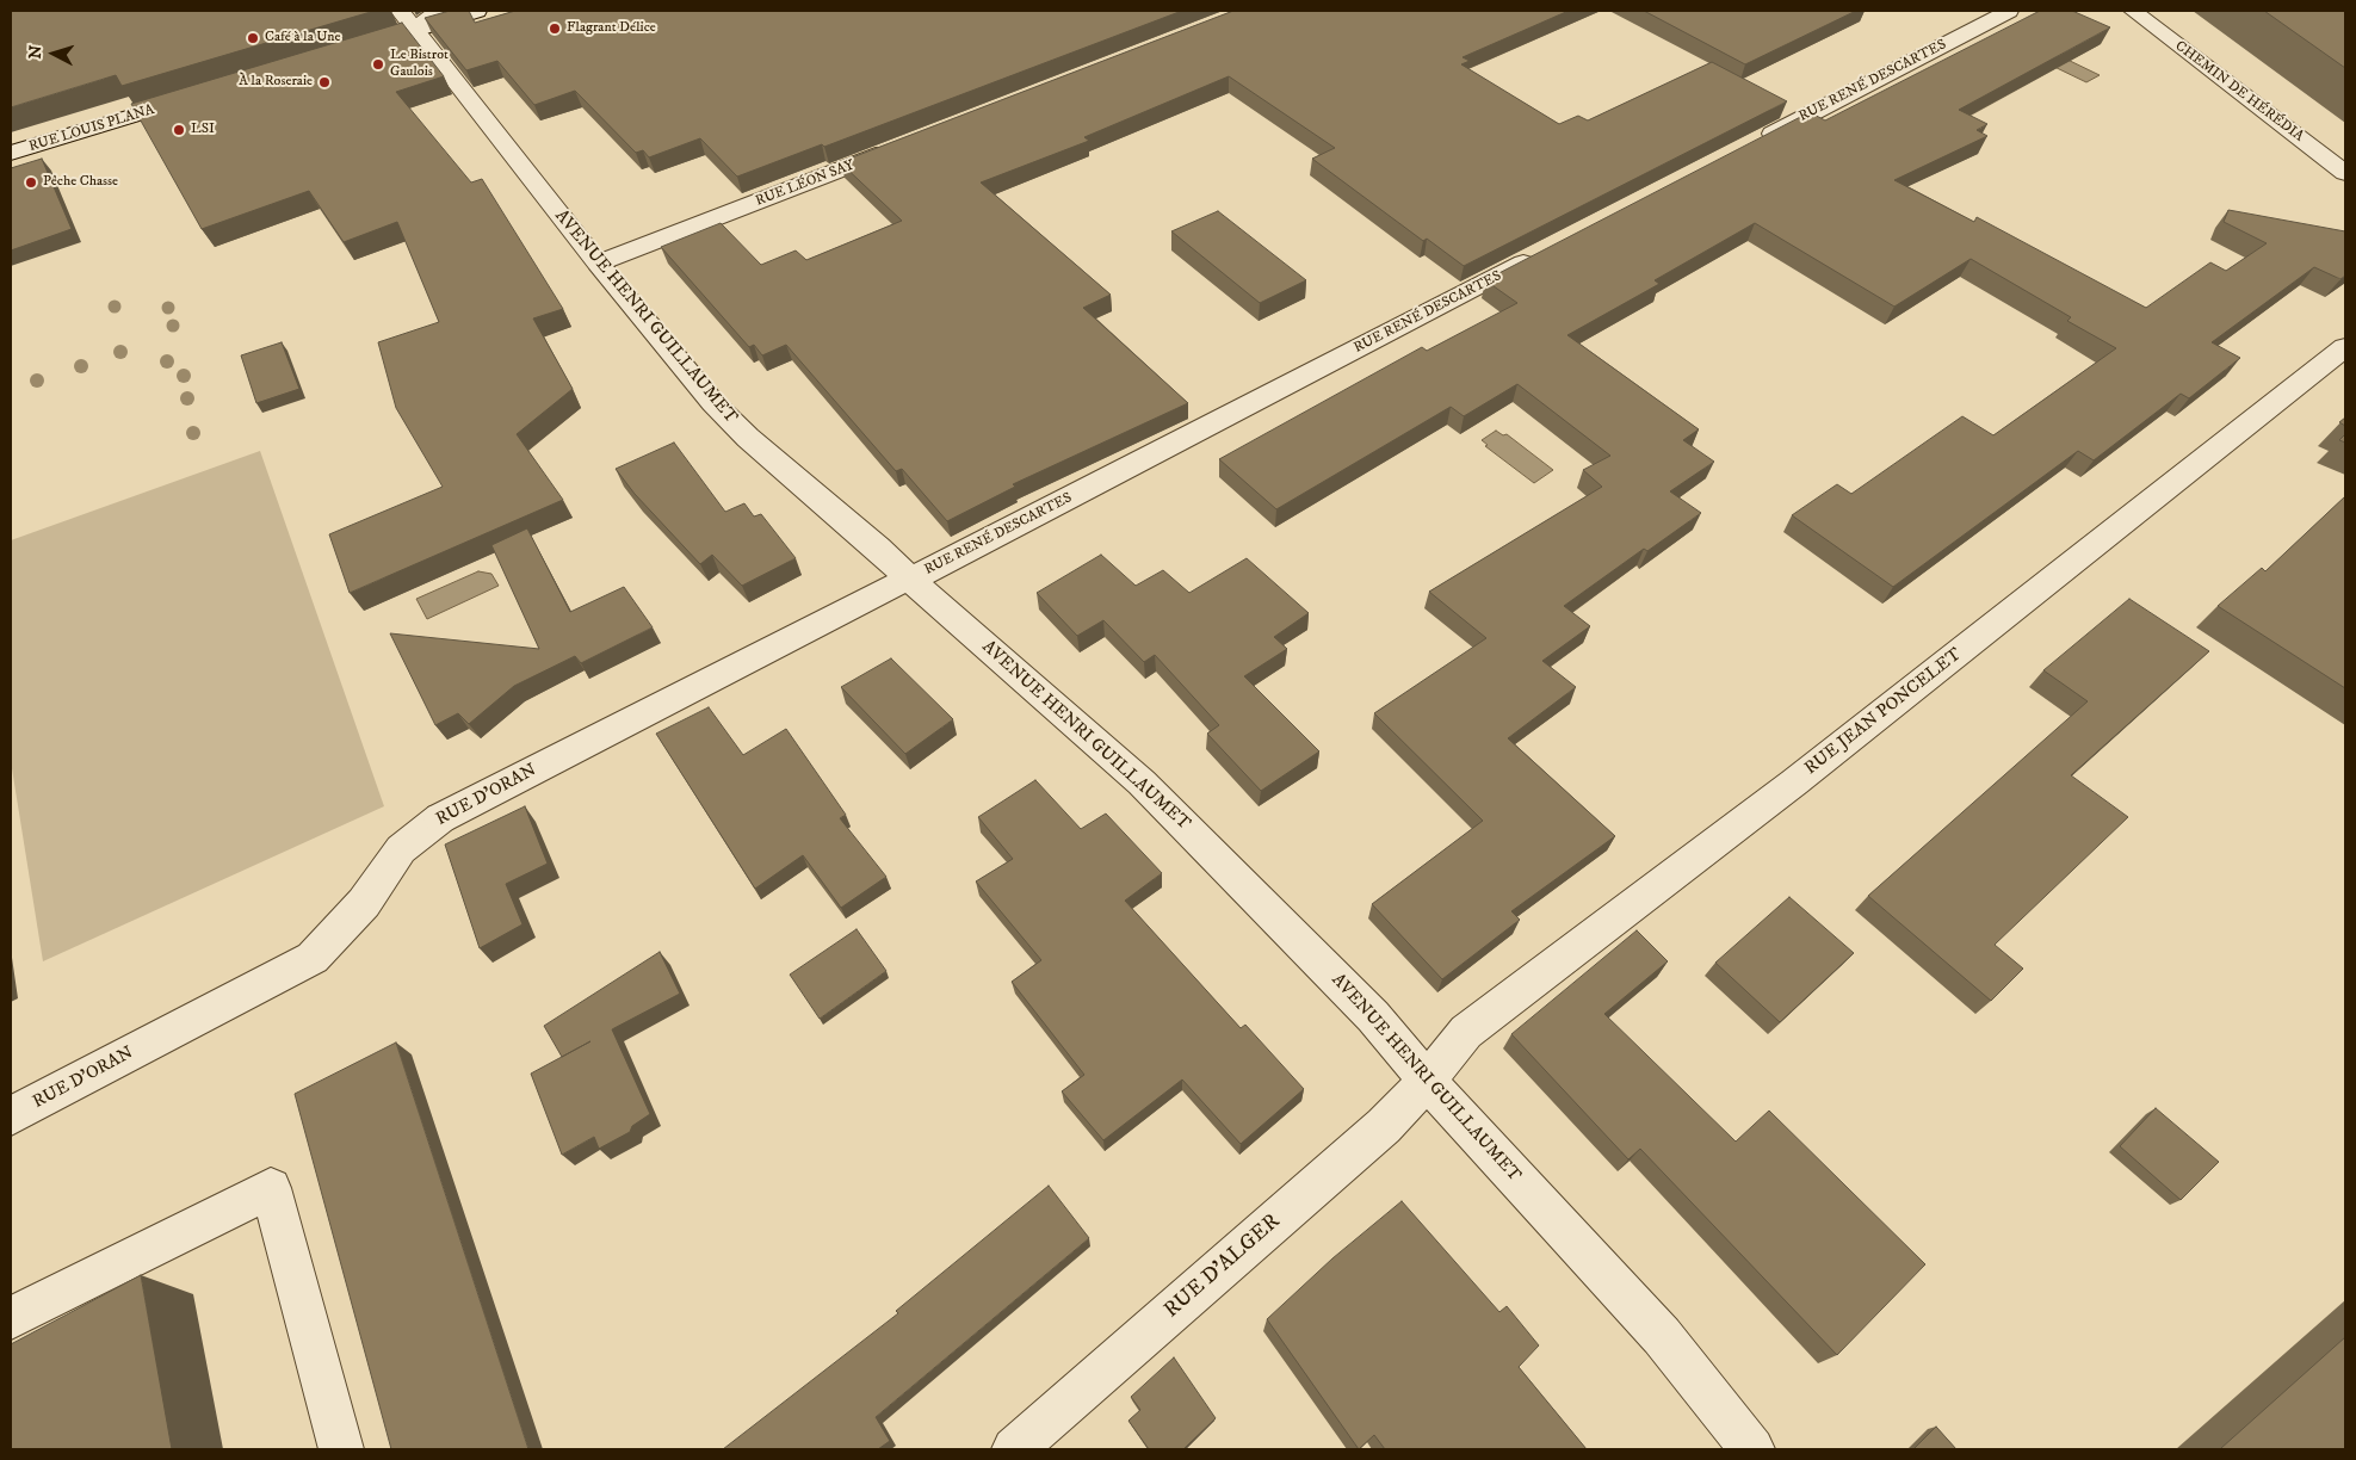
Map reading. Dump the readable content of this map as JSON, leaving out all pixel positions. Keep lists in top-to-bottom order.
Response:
{
  "streets": {
    "street": [
      "RUE RENÉ DESCARTES",
      "CHEMIN DE HÉRÉDIA",
      "RUE LOUIS PLANA",
      "RUE LÉON SAY",
      "AVENUE HENRI GUILLAUMET",
      "RUE JEAN PONCELET",
      "RUE D'ORAN",
      "RUE D'ALGER"
    ]
  },
  "crossings": [
    ["RUE RENÉ DESCARTES", "AVENUE HENRI GUILLAUMET"],
    ["RUE RENÉ DESCARTES", "RUE D'ORAN"],
    ["RUE LÉON SAY", "AVENUE HENRI GUILLAUMET"],
    ["AVENUE HENRI GUILLAUMET", "RUE JEAN PONCELET"],
    ["AVENUE HENRI GUILLAUMET", "RUE D'ORAN"],
    ["AVENUE HENRI GUILLAUMET", "RUE D'ALGER"],
    ["RUE JEAN PONCELET", "RUE D'ALGER"]
  ],
  "places": [
    "Flagrant Délice",
    "Café à la Une",
    "Le Bistrot Gaulois",
    "À la Roseraie",
    "LSI",
    "Pêche Chasse"
  ],
  "north": "left"
}
